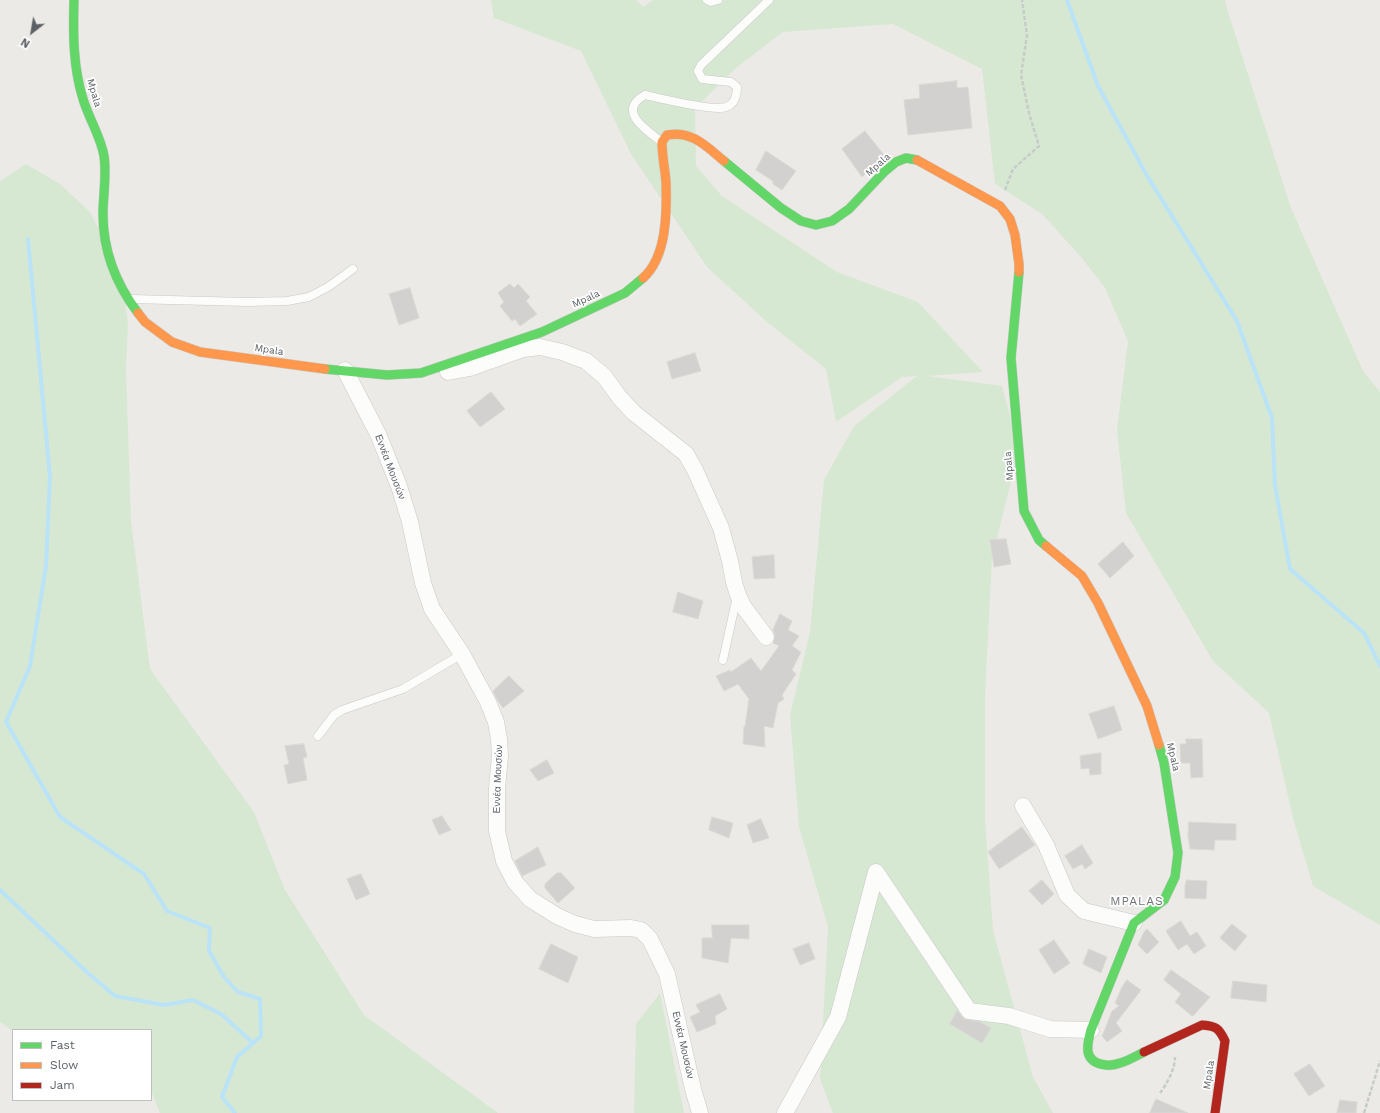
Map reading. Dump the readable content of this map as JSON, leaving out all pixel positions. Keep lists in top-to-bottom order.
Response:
{
  "streets": {
    "street": ["Mpala", "Εννέα Μουσών"]
  },
  "crossings": [
    ["Mpala", "Εννέα Μουσών"]
  ],
  "districts": ["MPALAS"],
  "legend": ["Fast", "Slow", "Jam"],
  "north": "bottom left"
}
